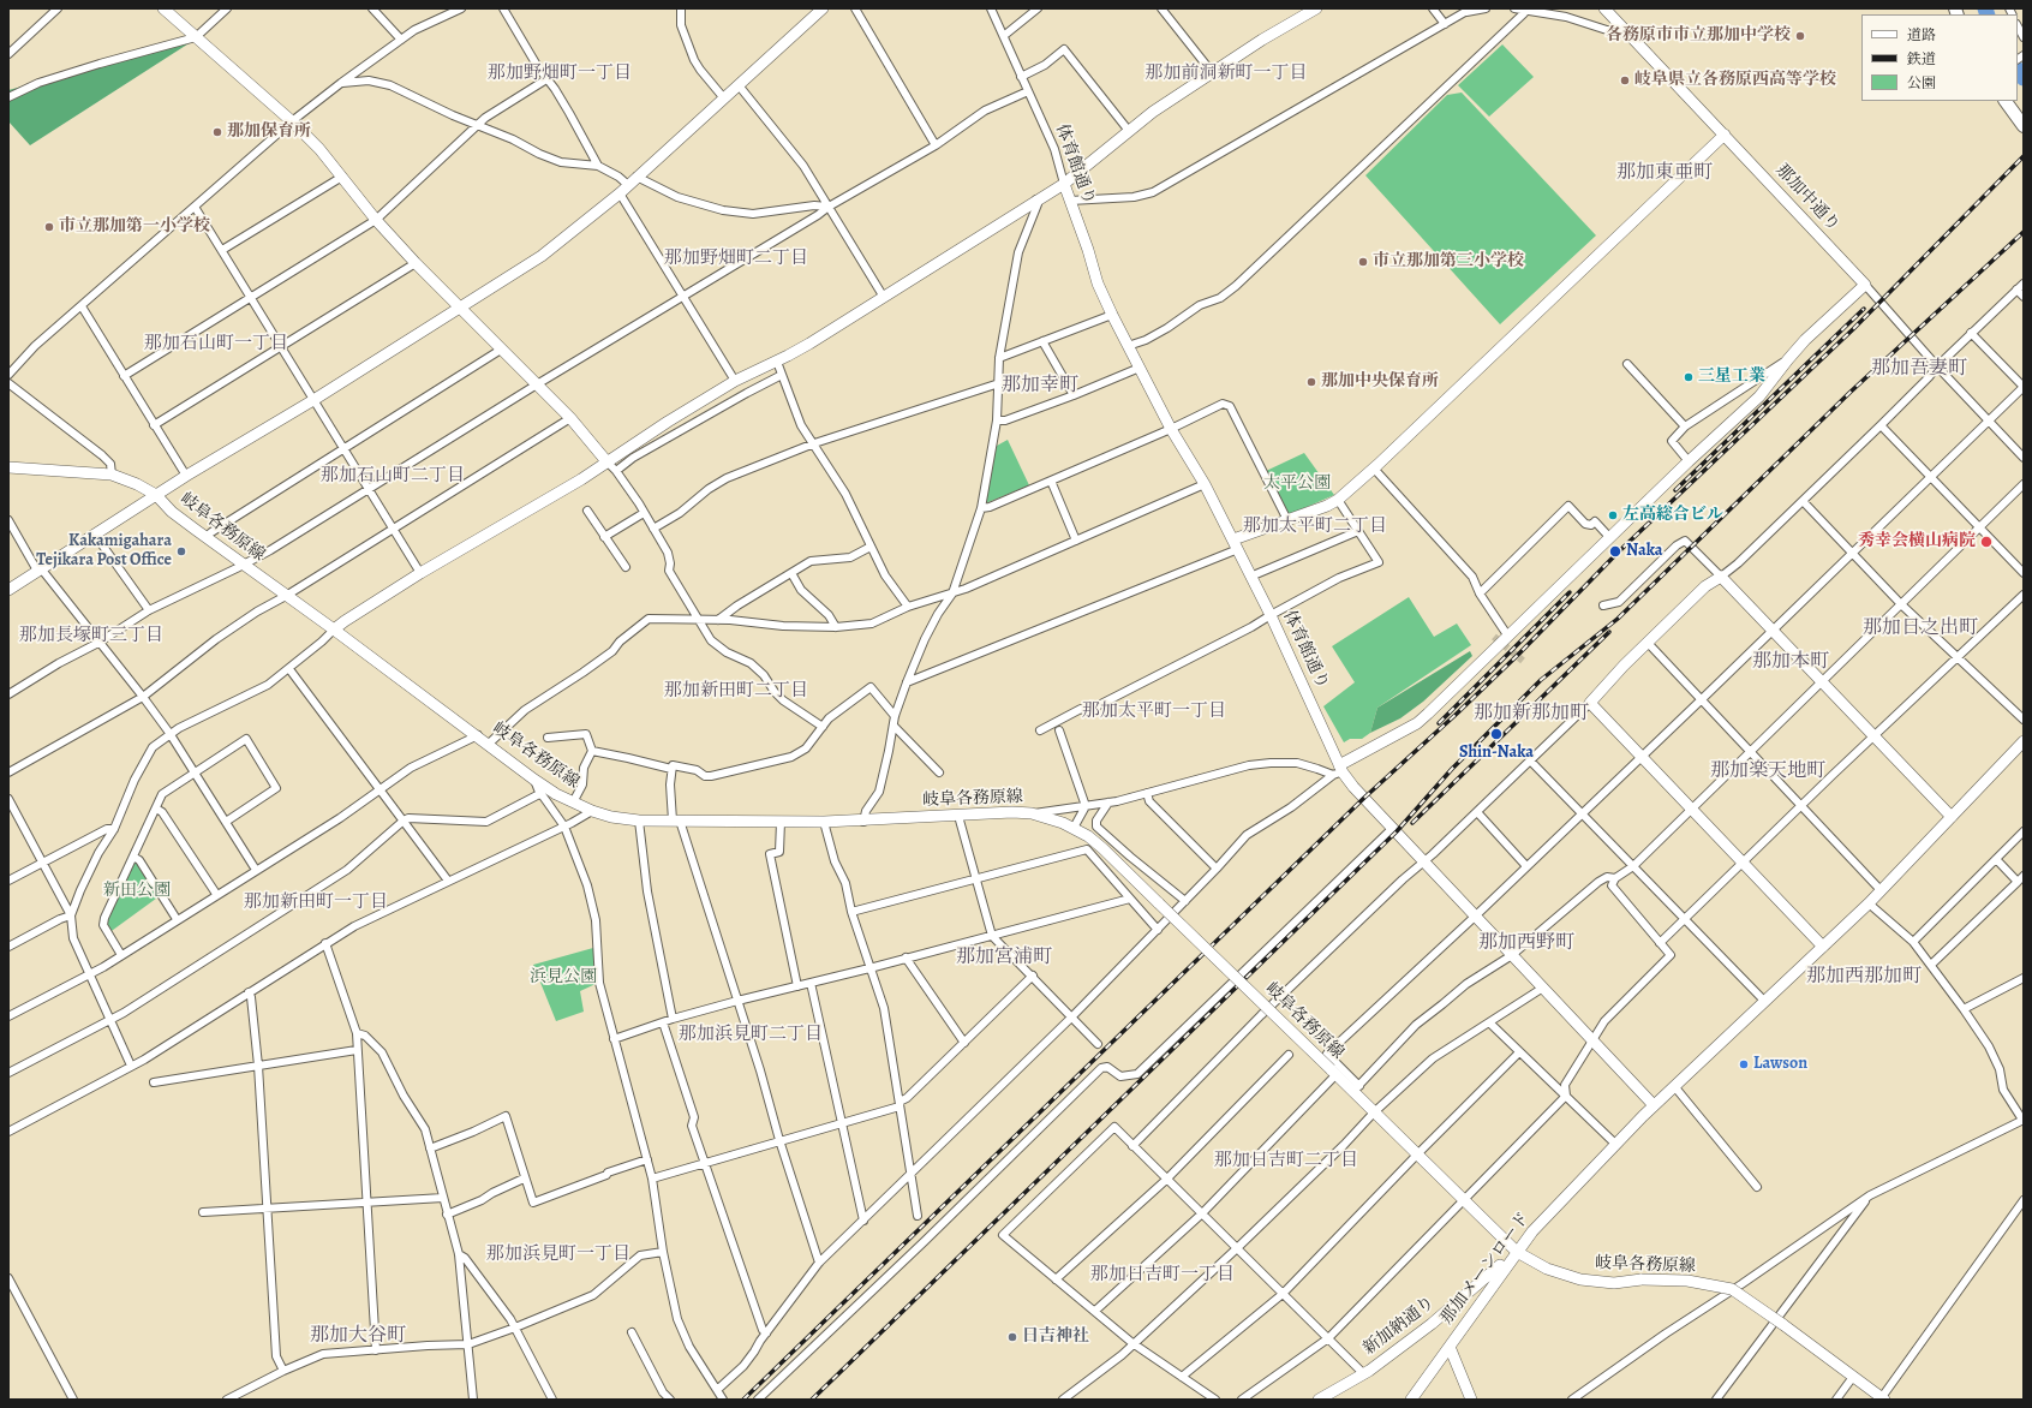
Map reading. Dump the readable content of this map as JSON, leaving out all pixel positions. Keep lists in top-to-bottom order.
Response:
{
  "streets": {
    "street": [
      "体育館通り",
      "那加中通り",
      "岐阜各務原線",
      "那加メーンロード",
      "新加納通り"
    ]
  },
  "crossings": [
    ["体育館通り", "那加メーンロード"],
    ["岐阜各務原線", "那加メーンロード"],
    ["岐阜各務原線", "新加納通り"],
    ["那加メーンロード", "新加納通り"]
  ],
  "districts": [
    "那加野畑町一丁目",
    "那加前洞新町一丁目",
    "那加東亜町",
    "那加野畑町二丁目",
    "那加石山町一丁目",
    "那加吾妻町",
    "那加幸町",
    "那加石山町二丁目",
    "那加太平町二丁目",
    "那加日之出町",
    "那加長塚町三丁目",
    "那加本町",
    "那加新田町二丁目",
    "那加太平町一丁目",
    "那加新那加町",
    "那加楽天地町",
    "那加新田町一丁目",
    "那加西野町",
    "那加宮浦町",
    "那加西那加町",
    "那加浜見町二丁目",
    "那加日吉町二丁目",
    "那加浜見町一丁目",
    "那加日吉町一丁目",
    "那加大谷町"
  ],
  "parks": ["太平公園", "新田公園", "浜見公園"],
  "places": [
    "各務原市市立那加中学校",
    "岐阜県立各務原西高等学校",
    "那加保育所",
    "市立那加第一小学校",
    "市立那加第三小学校",
    "三星工業",
    "那加中央保育所",
    "左高総合ビル",
    "秀幸会横山病院",
    "Kakamigahara Tejikara Post Office",
    "Naka",
    "Shin-Naka",
    "Lawson",
    "日吉神社"
  ],
  "legend": ["道路", "鉄道", "公園"]
}
